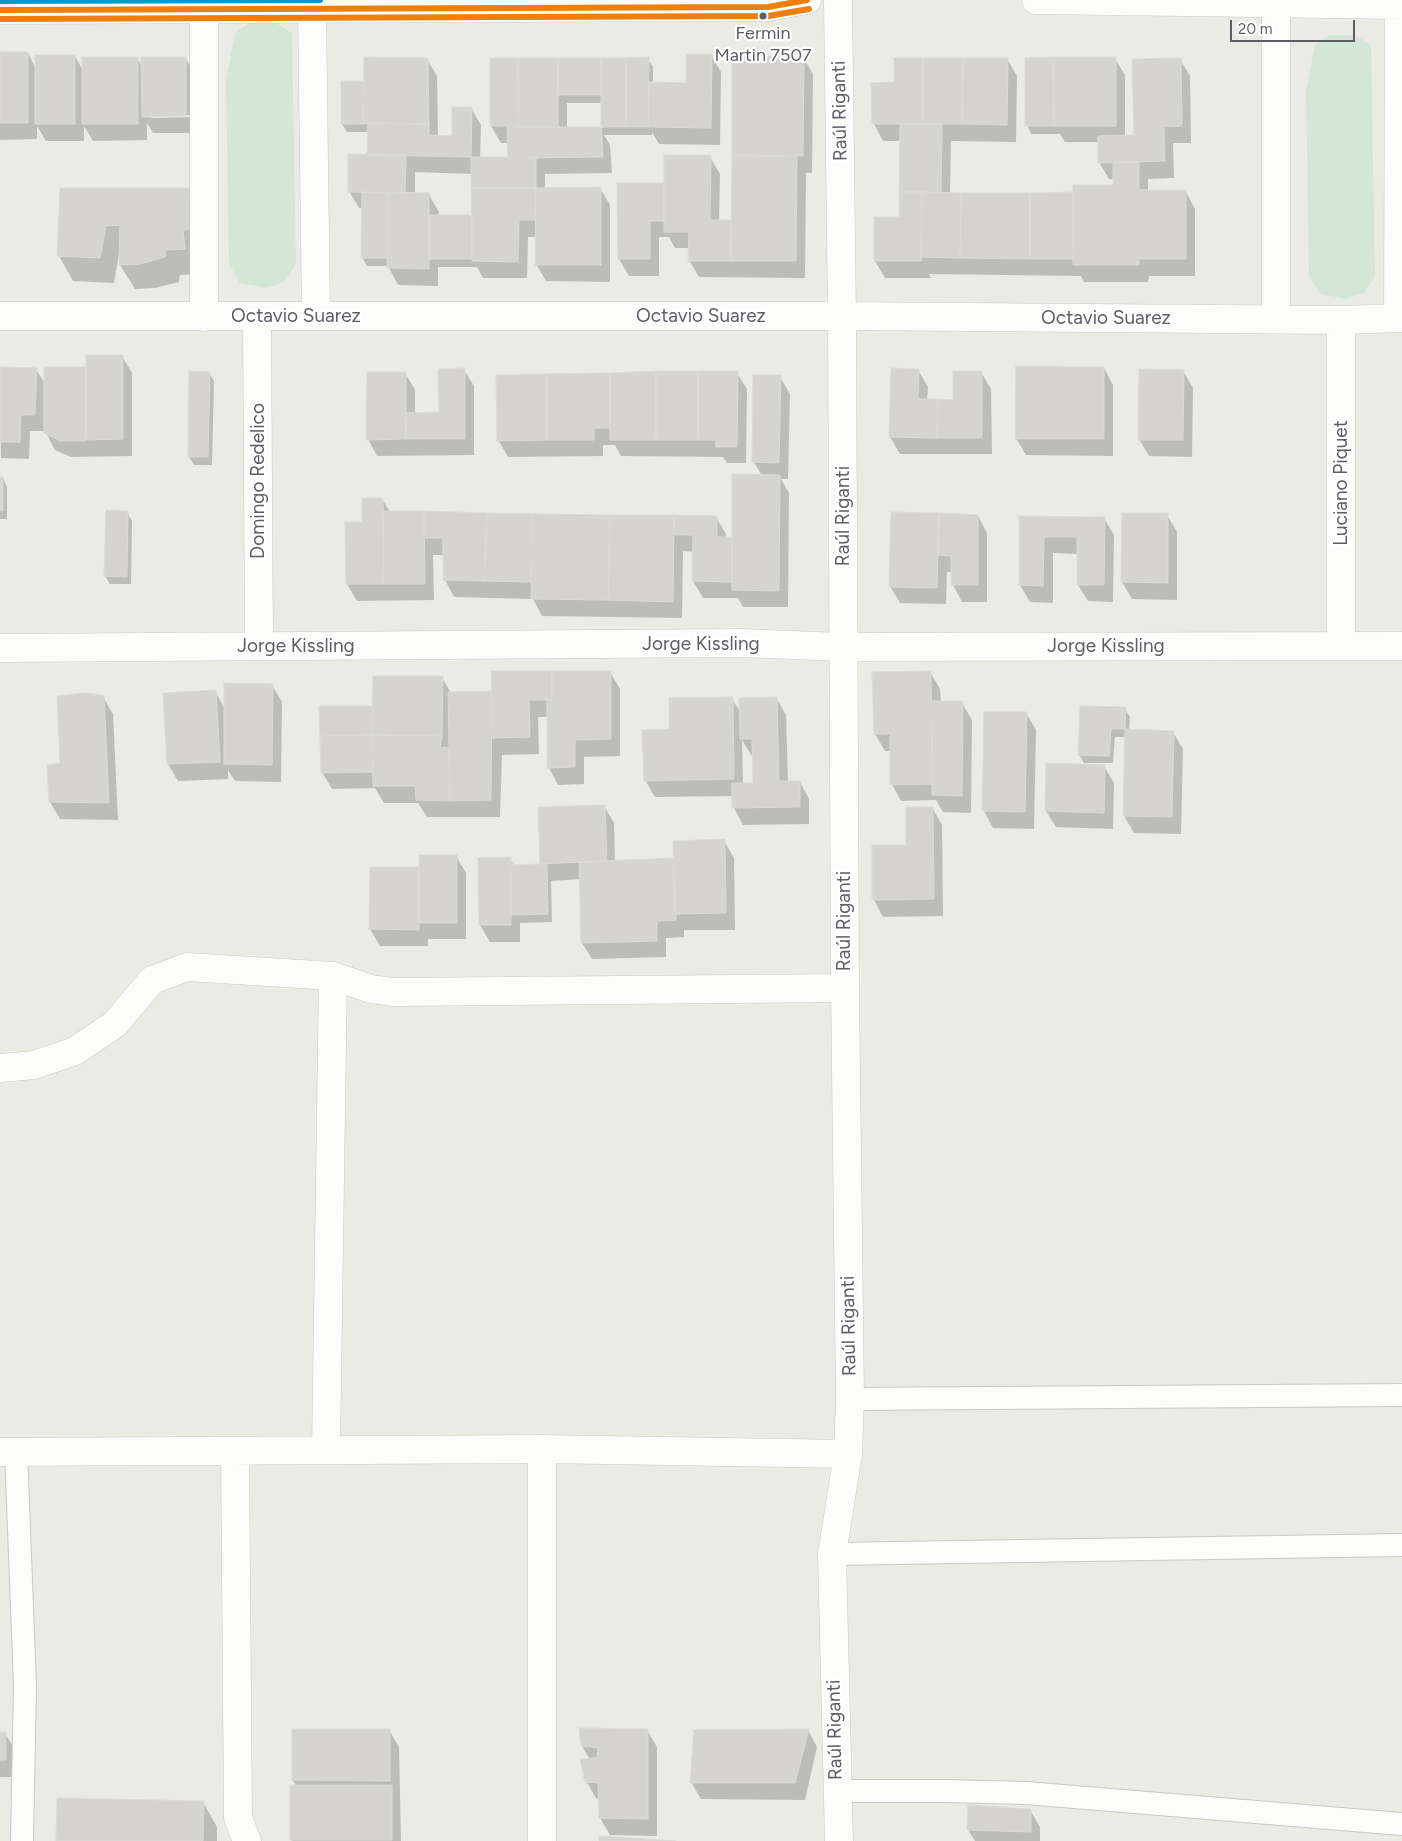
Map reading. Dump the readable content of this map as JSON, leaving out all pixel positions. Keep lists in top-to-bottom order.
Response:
{
  "streets": {
    "street": [
      "Raúl Riganti",
      "Octavio Suarez",
      "Domingo Redelico",
      "Luciano Piquet",
      "Jorge Kissling"
    ]
  },
  "crossings": [
    ["Raúl Riganti", "Octavio Suarez"],
    ["Raúl Riganti", "Jorge Kissling"],
    ["Octavio Suarez", "Domingo Redelico"],
    ["Octavio Suarez", "Luciano Piquet"],
    ["Domingo Redelico", "Jorge Kissling"],
    ["Luciano Piquet", "Jorge Kissling"]
  ],
  "places": ["Fermin Martin 7507"],
  "scale_bar": "20 m"
}
